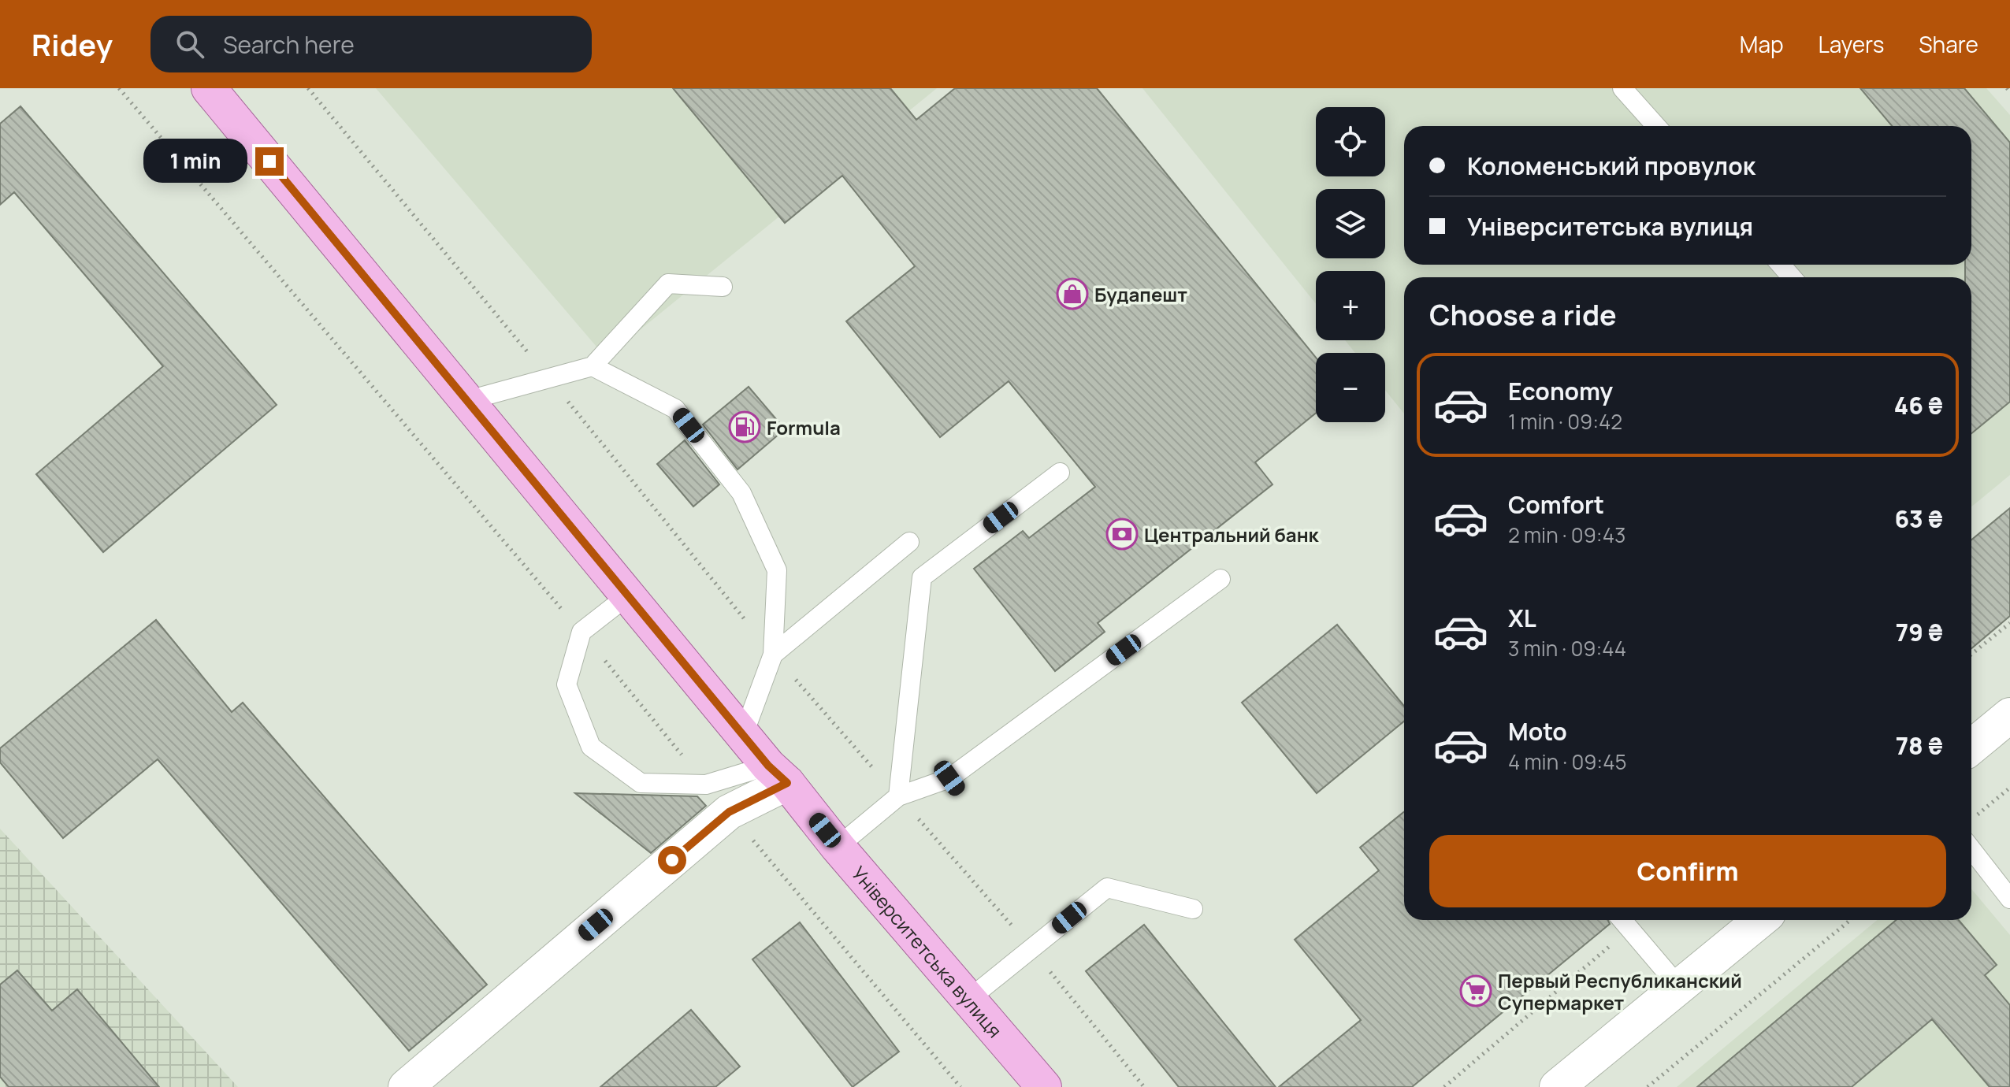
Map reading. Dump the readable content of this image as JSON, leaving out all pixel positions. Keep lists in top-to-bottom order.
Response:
{
  "streets": {
    "main road": ["Університетська вулиця"]
  },
  "places": {
    "shop": ["Будапешт"],
    "fuel station": ["Formula"],
    "bank": ["Центральний банк"],
    "supermarket": ["Первый Республиканский Супермаркет"]
  },
  "page": {
    "header": "Ridey",
    "search": "Search here",
    "nav": ["Map", "Layers", "Share"],
    "map_buttons": ["+", "−"],
    "banner": ["Коломенський провулок", "Університетська вулиця"],
    "bubble": "1 min",
    "heading": "Choose a ride",
    "list": [
      {
        "name": "Economy",
        "note": "1 min · 09:42",
        "value": "46 ₴"
      },
      {
        "name": "Comfort",
        "note": "2 min · 09:43",
        "value": "63 ₴"
      },
      {
        "name": "XL",
        "note": "3 min · 09:44",
        "value": "79 ₴"
      },
      {
        "name": "Moto",
        "note": "4 min · 09:45",
        "value": "78 ₴"
      }
    ],
    "buttons": "Confirm"
  }
}
